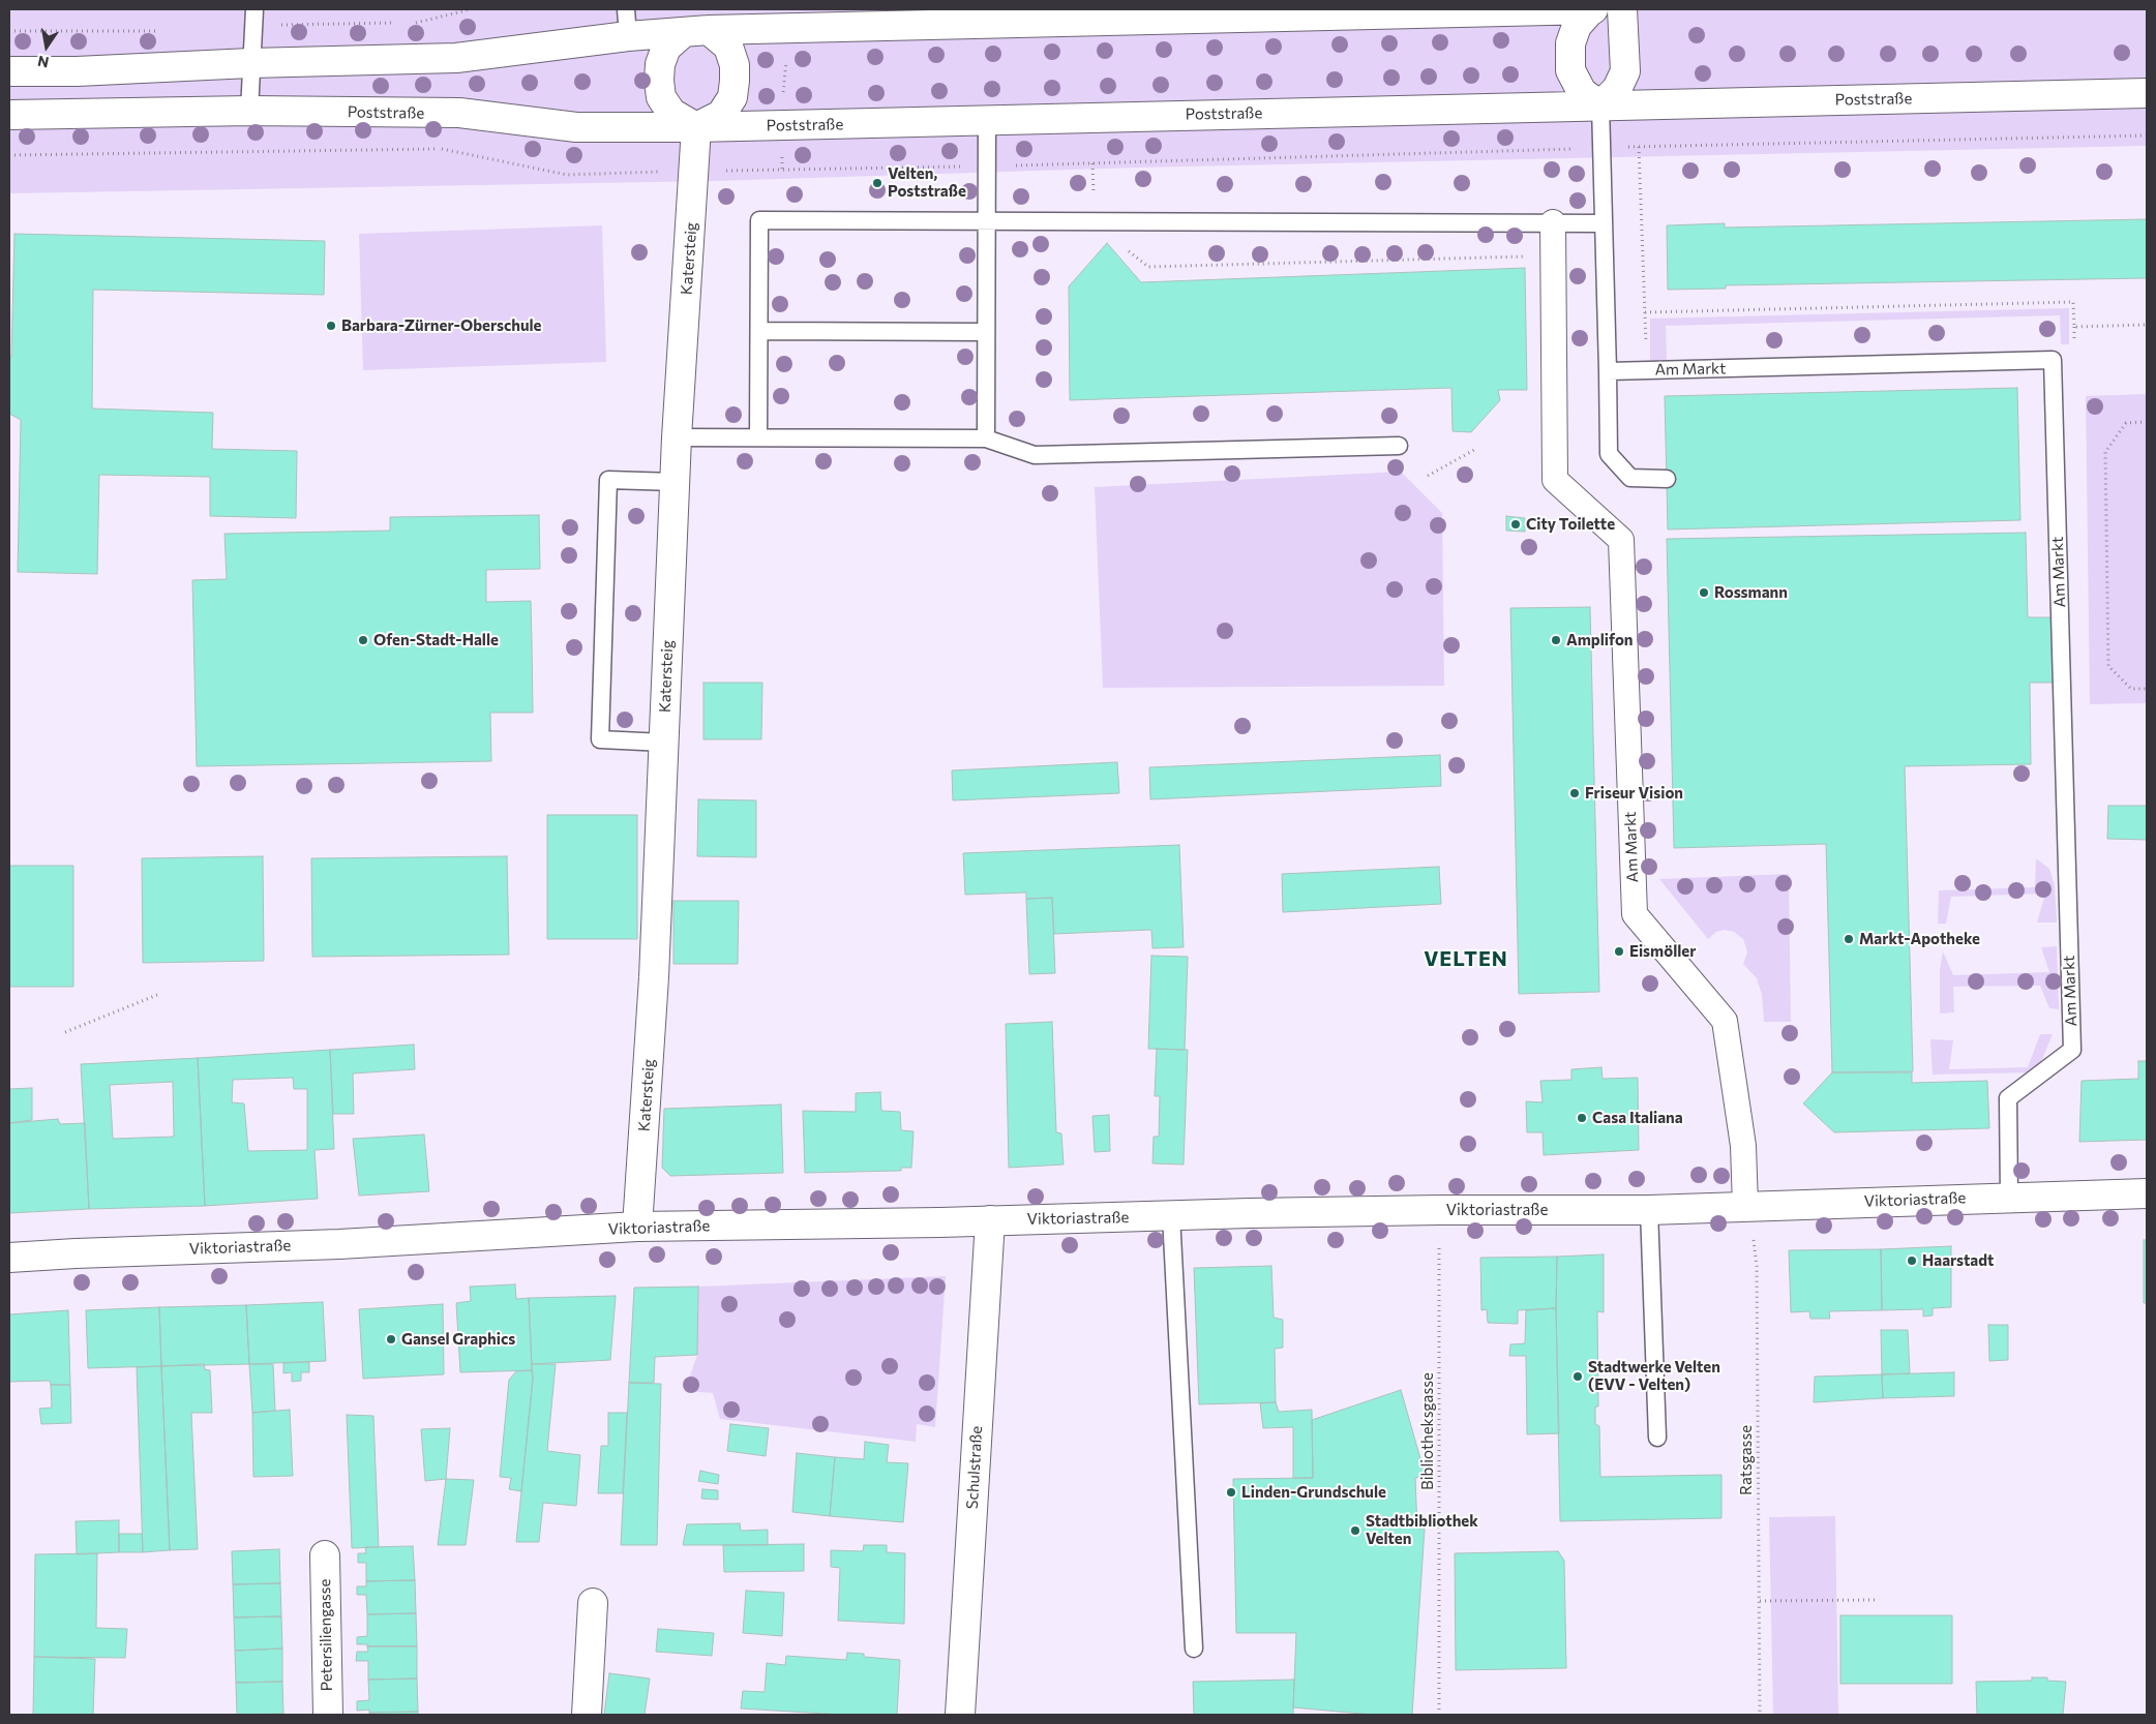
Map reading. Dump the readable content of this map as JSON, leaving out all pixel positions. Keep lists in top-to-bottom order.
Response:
{
  "streets": {
    "street": [
      "Poststraße",
      "Katersteig",
      "Am Markt",
      "Viktoriastraße",
      "Schulstraße",
      "Petersiliengasse"
    ],
    "path": ["Bibliotheksgasse", "Ratsgasse"]
  },
  "crossings": [
    ["Poststraße", "Katersteig"],
    ["Katersteig", "Viktoriastraße"],
    ["Am Markt", "Viktoriastraße"],
    ["Am Markt", "Ratsgasse"],
    ["Viktoriastraße", "Bibliotheksgasse"],
    ["Viktoriastraße", "Ratsgasse"],
    ["Viktoriastraße", "Schulstraße"]
  ],
  "districts": ["VELTEN"],
  "places": [
    "Velten, Poststraße",
    "Barbara-Zürner-Oberschule",
    "City Toilette",
    "Rossmann",
    "Ofen-Stadt-Halle",
    "Amplifon",
    "Friseur Vision",
    "Markt-Apotheke",
    "Eismöller",
    "Casa Italiana",
    "Haarstadt",
    "Gansel Graphics",
    "Stadtwerke Velten (EVV - Velten)",
    "Linden-Grundschule",
    "Stadtbibliothek Velten"
  ],
  "north": "bottom"
}
